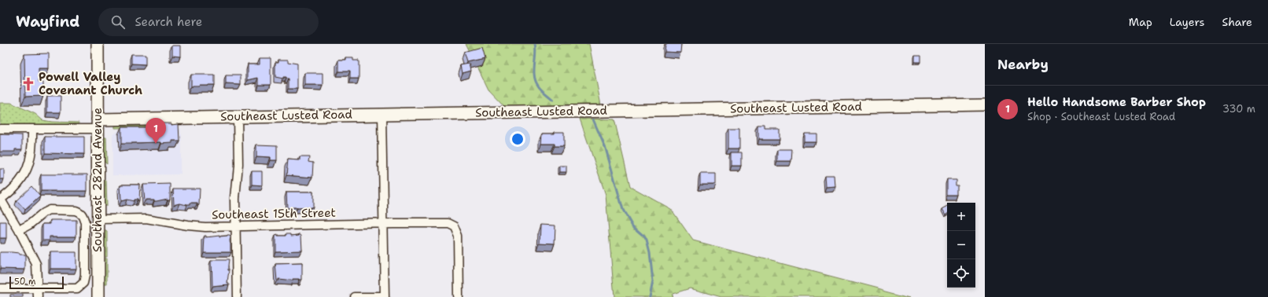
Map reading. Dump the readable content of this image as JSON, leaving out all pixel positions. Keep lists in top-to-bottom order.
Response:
{
  "streets": {
    "main road": ["Southeast Lusted Road", "Southeast 282nd Avenue"],
    "street": ["Southeast 15th Street"]
  },
  "crossings": [
    ["Southeast Lusted Road", "Southeast 282nd Avenue"],
    ["Southeast 282nd Avenue", "Southeast 15th Street"]
  ],
  "places": {
    "church": ["Powell Valley Covenant Church"]
  },
  "scale_bar": "50 m",
  "page": {
    "header": "Wayfind",
    "search": "Search here",
    "nav": ["Map", "Layers", "Share"],
    "heading": "Nearby",
    "list": [
      {
        "mark": "1",
        "name": "Hello Handsome Barber Shop",
        "note": "Shop · Southeast Lusted Road",
        "value": "330 m"
      }
    ],
    "pins": "1",
    "map_buttons": ["+", "−"],
    "scale": "50 m"
  }
}
